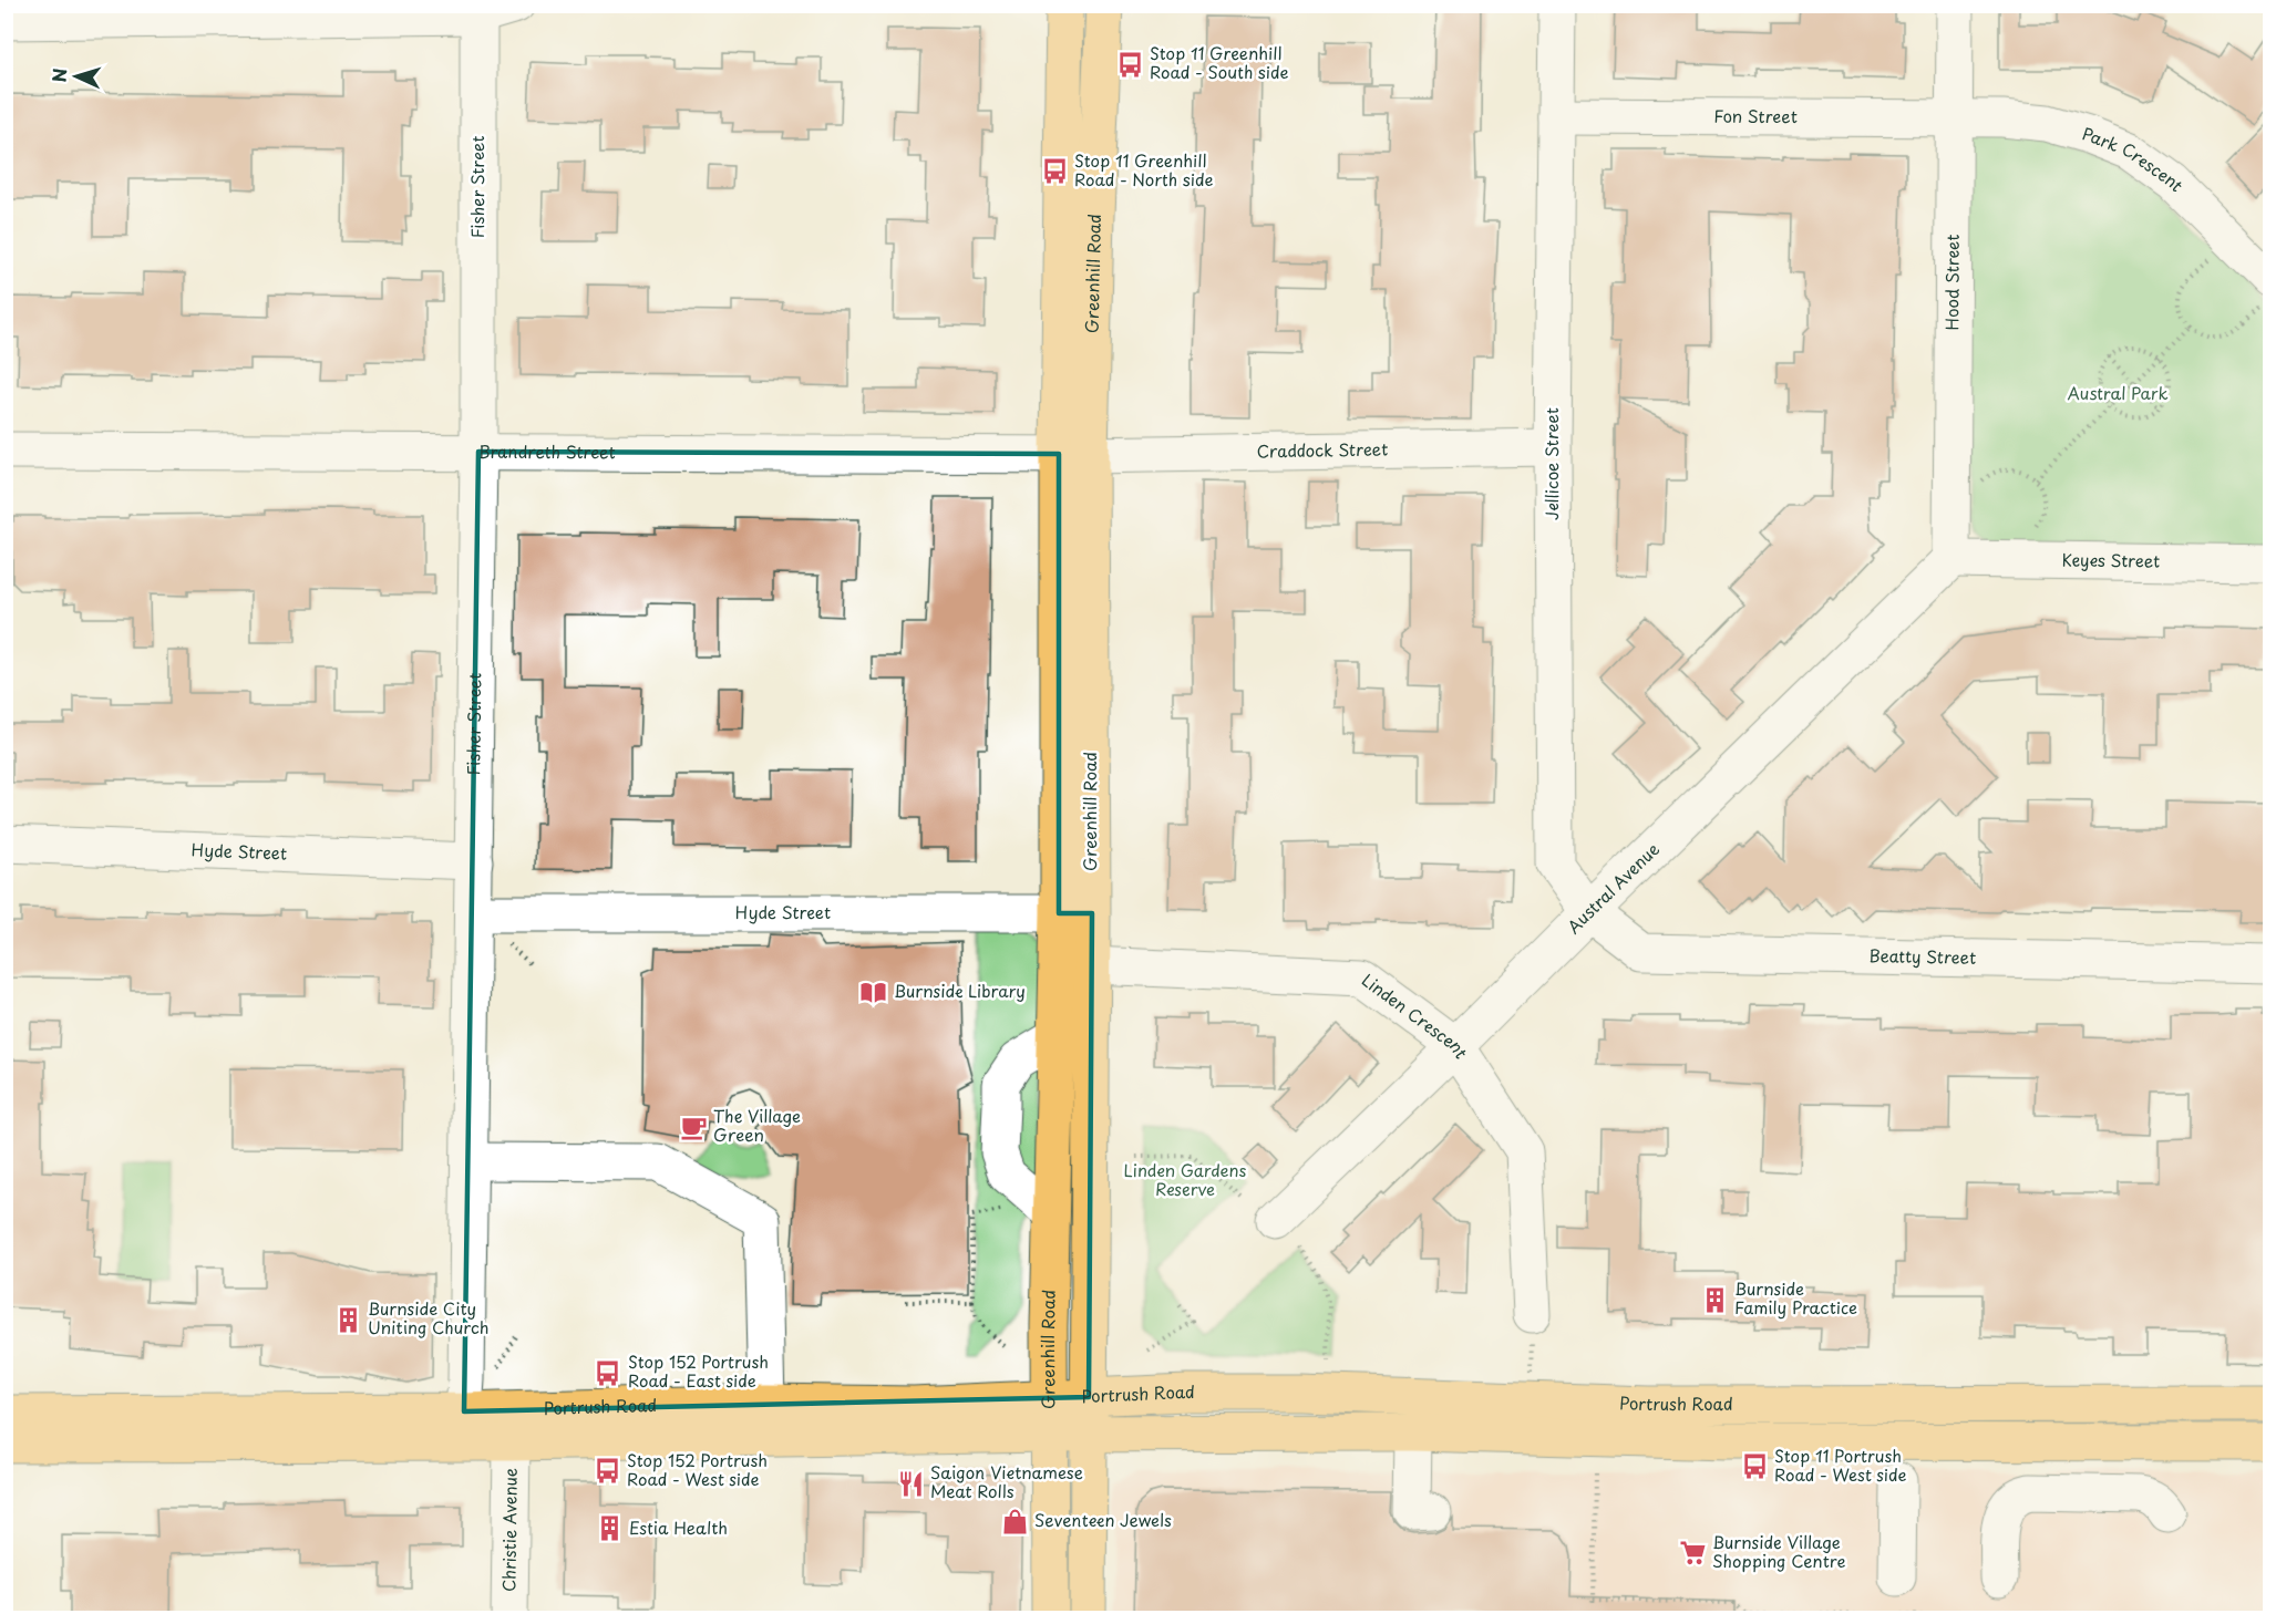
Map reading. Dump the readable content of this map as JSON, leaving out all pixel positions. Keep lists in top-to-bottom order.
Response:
{
  "streets": {
    "main road": ["Greenhill Road", "Portrush Road"],
    "street": [
      "Fon Street",
      "Park Crescent",
      "Fisher Street",
      "Hood Street",
      "Craddock Street",
      "Brandreth Street",
      "Jellicoe Street",
      "Keyes Street",
      "Hyde Street",
      "Austral Avenue",
      "Beatty Street",
      "Linden Crescent",
      "Christie Avenue"
    ]
  },
  "crossings": [
    ["Fon Street", "Park Crescent"],
    ["Fon Street", "Hood Street"],
    ["Fon Street", "Jellicoe Street"],
    ["Park Crescent", "Hood Street"],
    ["Fisher Street", "Brandreth Street"],
    ["Fisher Street", "Hyde Street"],
    ["Fisher Street", "Portrush Road"],
    ["Greenhill Road", "Craddock Street"],
    ["Greenhill Road", "Brandreth Street"],
    ["Greenhill Road", "Hyde Street"],
    ["Greenhill Road", "Linden Crescent"],
    ["Greenhill Road", "Portrush Road"],
    ["Hood Street", "Keyes Street"],
    ["Hood Street", "Austral Avenue"],
    ["Craddock Street", "Brandreth Street"],
    ["Craddock Street", "Jellicoe Street"],
    ["Jellicoe Street", "Austral Avenue"],
    ["Jellicoe Street", "Beatty Street"],
    ["Keyes Street", "Austral Avenue"],
    ["Austral Avenue", "Beatty Street"],
    ["Austral Avenue", "Linden Crescent"],
    ["Portrush Road", "Christie Avenue"]
  ],
  "parks": ["Austral Park", "Linden Gardens Reserve"],
  "places": {
    "bus stop": [
      "Stop 11 Greenhill Road - South side",
      "Stop 11 Greenhill Road - North side",
      "Stop 152 Portrush Road - East side",
      "Stop 11 Portrush Road - West side",
      "Stop 152 Portrush Road - West side"
    ],
    "library": ["Burnside Library"],
    "cafe": ["The Village Green"],
    "building": ["Burnside Family Practice", "Burnside City Uniting Church", "Estia Health"],
    "restaurant": ["Saigon Vietnamese Meat Rolls"],
    "shop": ["Seventeen Jewels"],
    "supermarket": ["Burnside Village Shopping Centre"]
  },
  "north": "left"
}
